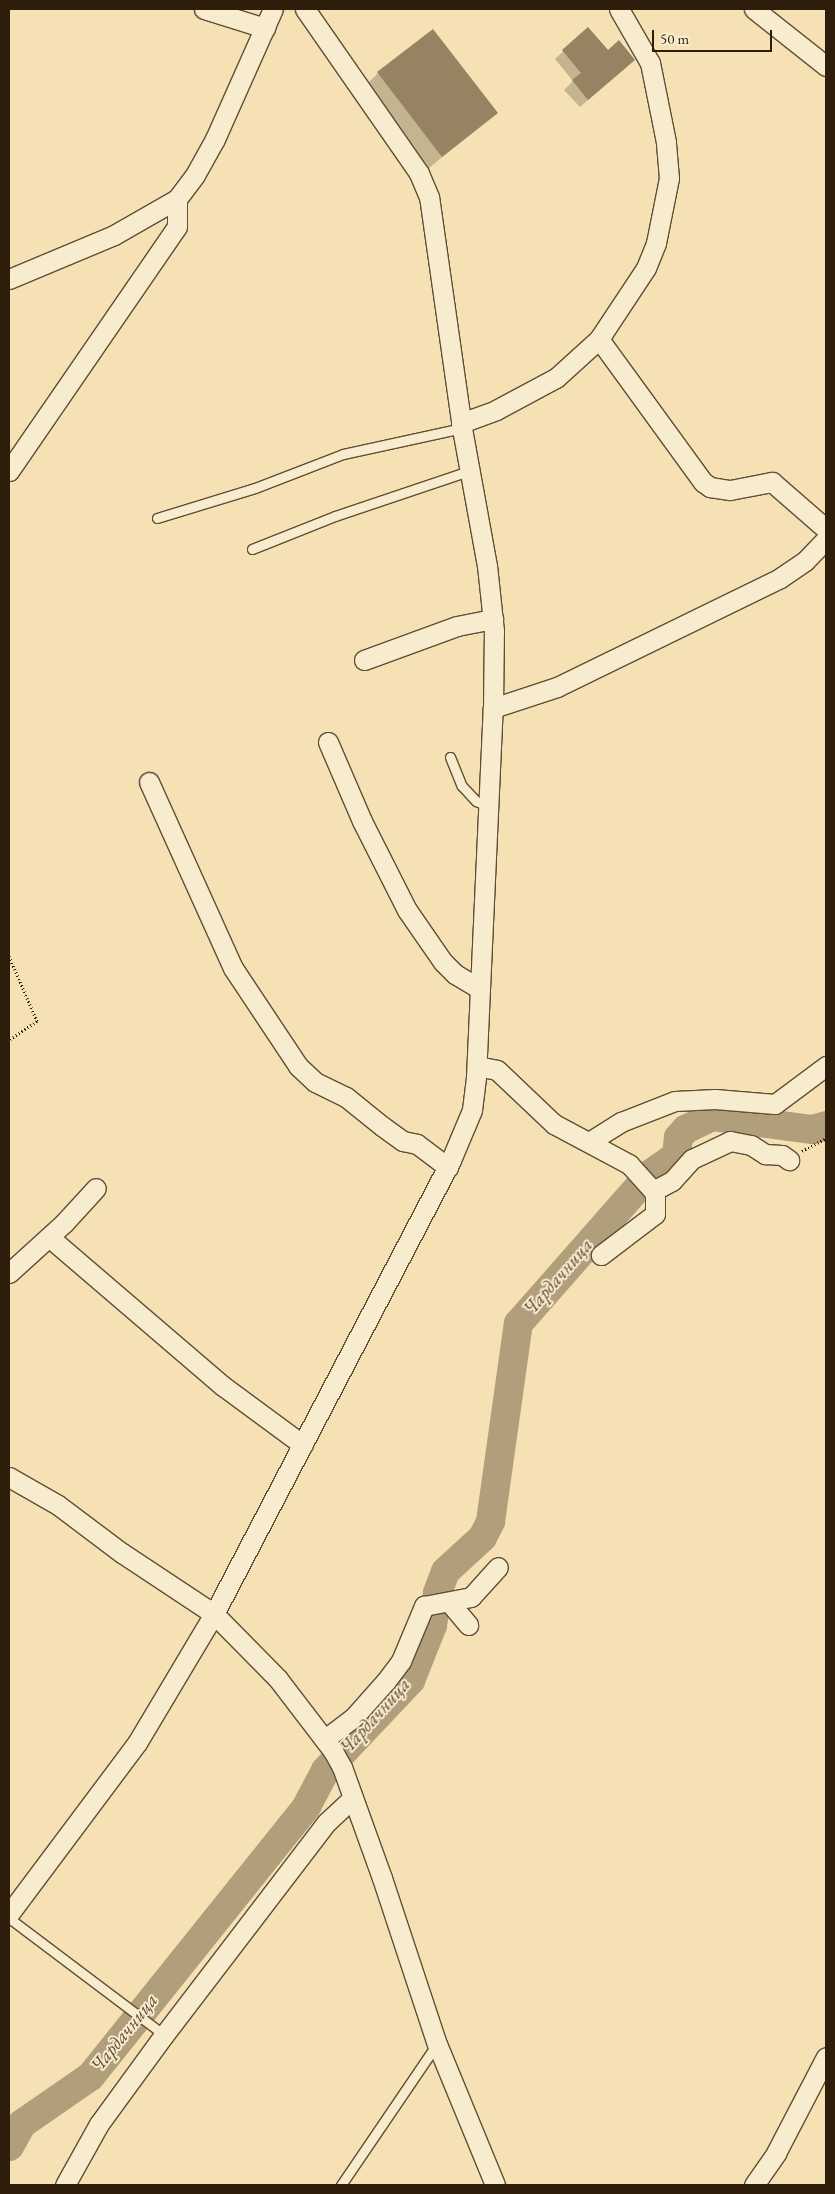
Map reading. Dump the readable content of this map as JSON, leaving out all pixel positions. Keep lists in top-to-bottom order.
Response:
{
  "water": ["Чардачница"],
  "scale_bar": "50 m"
}
